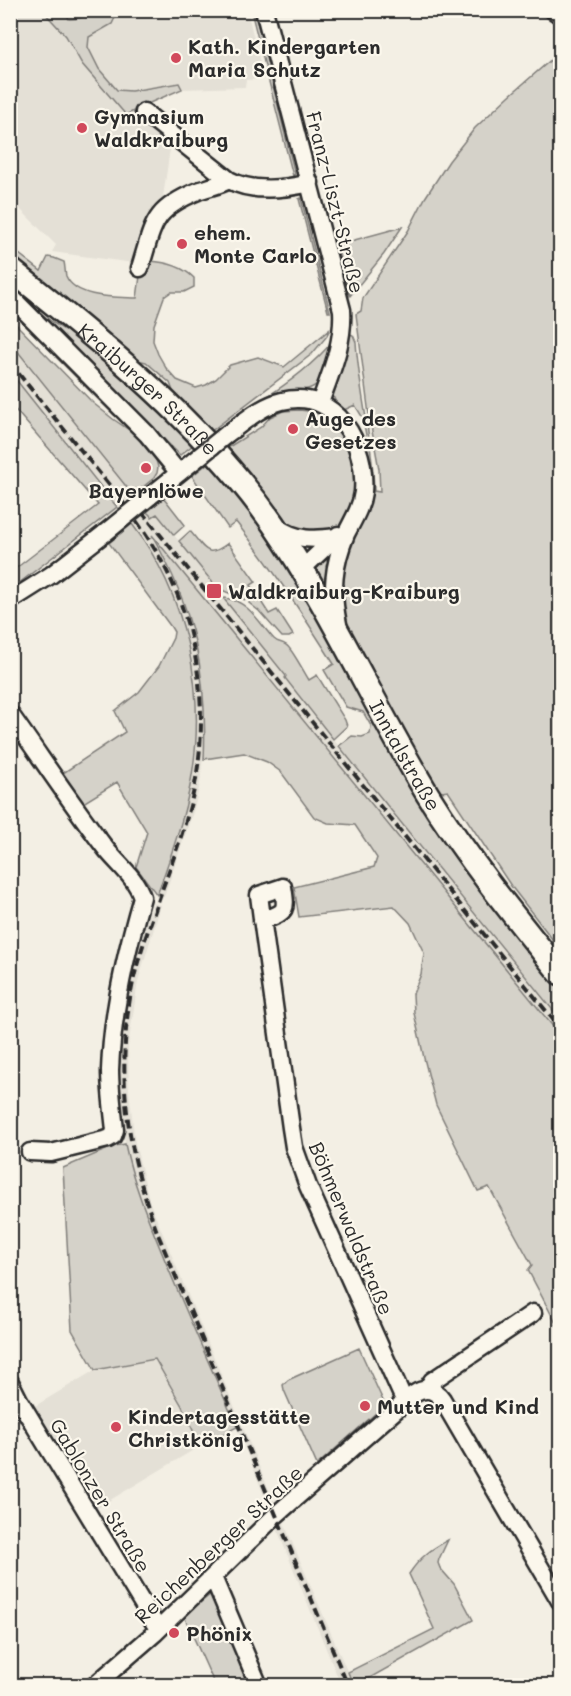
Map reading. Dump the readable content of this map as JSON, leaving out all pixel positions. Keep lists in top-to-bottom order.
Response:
{
  "streets": {
    "main road": ["Kraiburger Straße", "Inntalstraße"],
    "street": [
      "Franz-Liszt-Straße",
      "Böhmerwaldstraße",
      "Gablonzer Straße",
      "Reichenberger Straße"
    ]
  },
  "crossings": [
    ["Kraiburger Straße", "Inntalstraße"],
    ["Böhmerwaldstraße", "Reichenberger Straße"],
    ["Gablonzer Straße", "Reichenberger Straße"]
  ],
  "places": {
    "other": [
      "Kath. Kindergarten Maria Schutz",
      "Gymnasium Waldkraiburg",
      "ehem. Monte Carlo",
      "Auge des Gesetzes",
      "Bayernlöwe",
      "Mutter und Kind",
      "Kindertagesstätte Christkönig",
      "Phönix"
    ],
    "transit": ["Waldkraiburg-Kraiburg"]
  }
}
